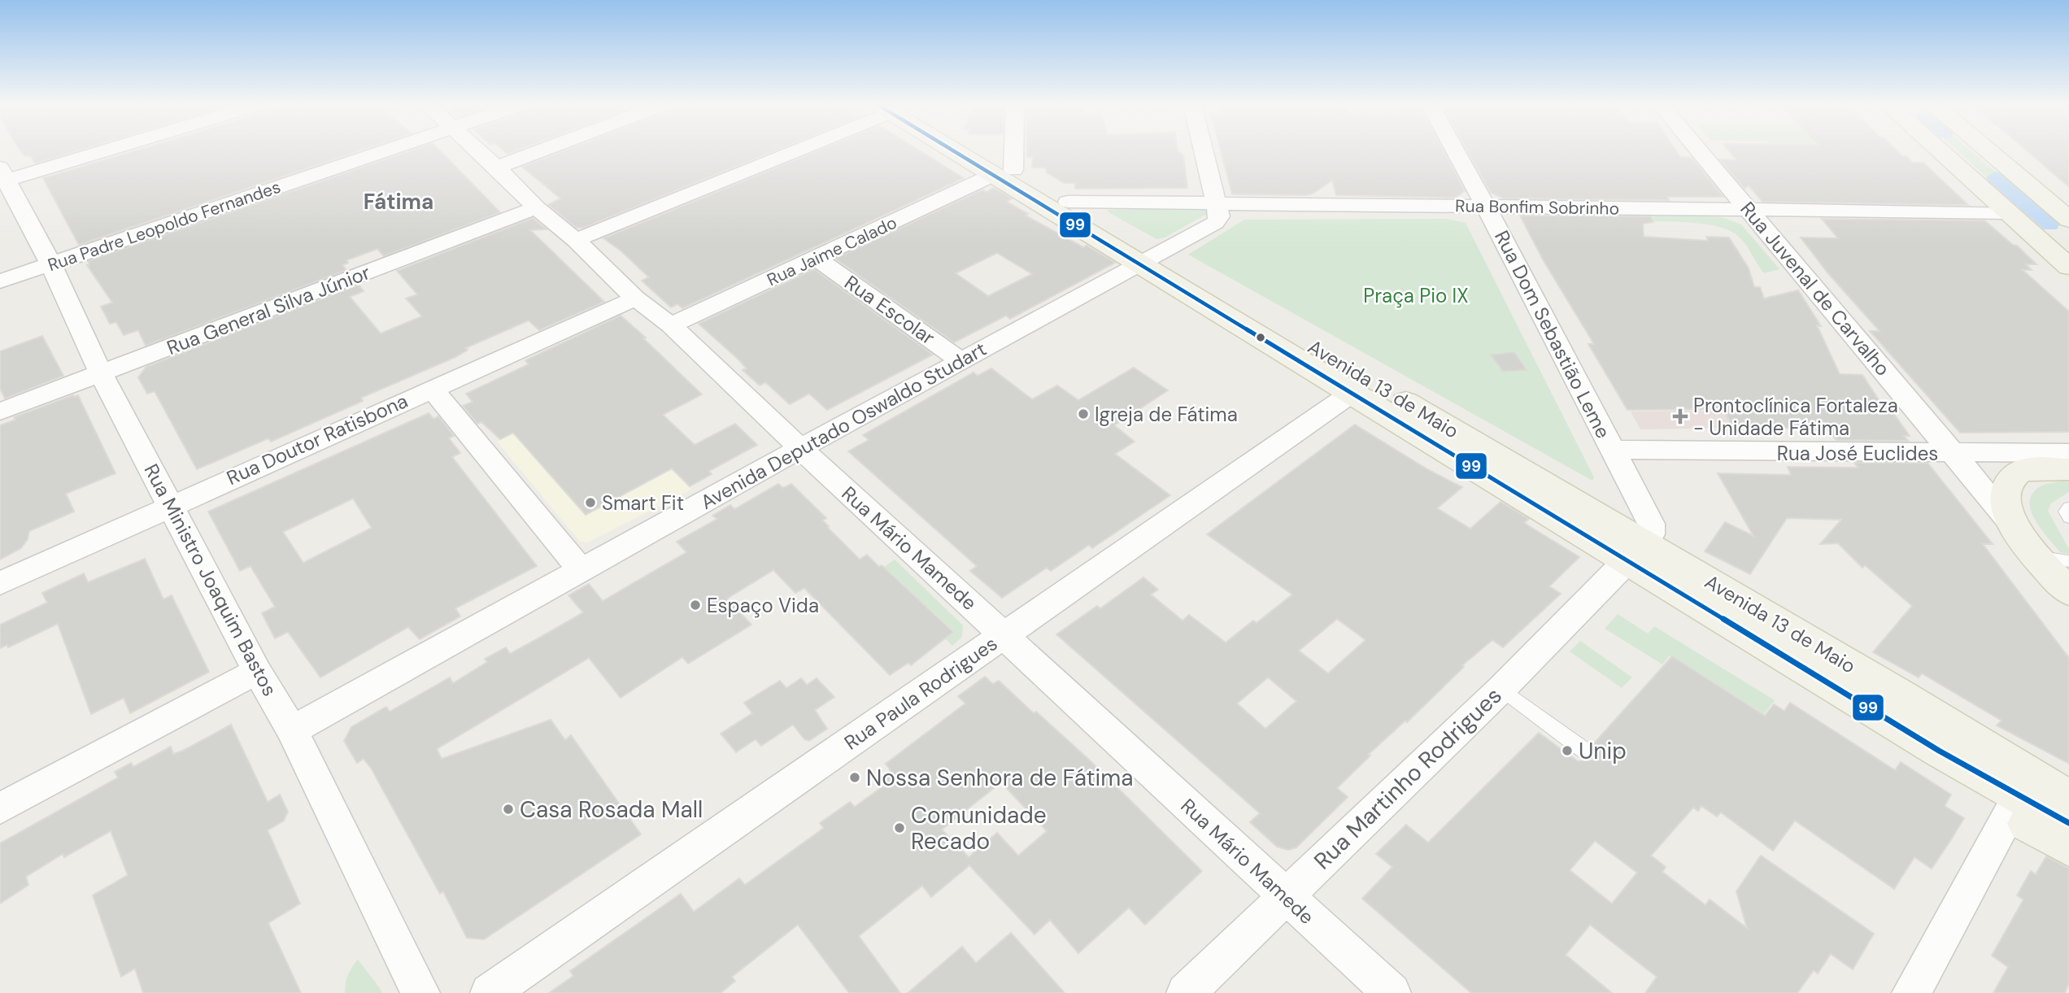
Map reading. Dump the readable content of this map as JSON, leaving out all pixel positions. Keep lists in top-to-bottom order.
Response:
{
  "streets": {
    "main road": ["Avenida 13 de Maio"],
    "street": [
      "Rua Bonfim Sobrinho",
      "Rua Padre Leopoldo Fernandes",
      "Rua Jaime Calado",
      "Rua Juvenal de Carvalho",
      "Rua General Silva Júnior",
      "Rua Escolar",
      "Rua Dom Sebastião Leme",
      "Avenida Deputado Oswaldo Studart",
      "Rua Doutor Ratisbona",
      "Rua José Euclides",
      "Rua Mário Mamede",
      "Rua Ministro Joaquim Bastos",
      "Rua Paula Rodrigues",
      "Rua Martinho Rodrigues"
    ]
  },
  "crossings": [
    ["Rua Bonfim Sobrinho", "Rua Juvenal de Carvalho"],
    ["Rua Bonfim Sobrinho", "Rua Dom Sebastião Leme"],
    ["Rua Bonfim Sobrinho", "Avenida 13 de Maio"],
    ["Rua Bonfim Sobrinho", "Avenida Deputado Oswaldo Studart"],
    ["Rua Padre Leopoldo Fernandes", "Rua Ministro Joaquim Bastos"],
    ["Rua Jaime Calado", "Rua Escolar"],
    ["Rua Jaime Calado", "Avenida 13 de Maio"],
    ["Rua Jaime Calado", "Rua Mário Mamede"],
    ["Rua Juvenal de Carvalho", "Rua José Euclides"],
    ["Rua General Silva Júnior", "Rua Mário Mamede"],
    ["Rua General Silva Júnior", "Rua Ministro Joaquim Bastos"],
    ["Rua Escolar", "Avenida Deputado Oswaldo Studart"],
    ["Rua Dom Sebastião Leme", "Avenida 13 de Maio"],
    ["Rua Dom Sebastião Leme", "Rua José Euclides"],
    ["Rua Dom Sebastião Leme", "Rua Martinho Rodrigues"],
    ["Avenida 13 de Maio", "Avenida Deputado Oswaldo Studart"],
    ["Avenida 13 de Maio", "Rua Paula Rodrigues"],
    ["Avenida 13 de Maio", "Rua Martinho Rodrigues"],
    ["Avenida Deputado Oswaldo Studart", "Rua Mário Mamede"],
    ["Avenida Deputado Oswaldo Studart", "Rua Ministro Joaquim Bastos"],
    ["Rua Doutor Ratisbona", "Rua Mário Mamede"],
    ["Rua Doutor Ratisbona", "Rua Ministro Joaquim Bastos"],
    ["Rua Mário Mamede", "Rua Paula Rodrigues"],
    ["Rua Mário Mamede", "Rua Martinho Rodrigues"]
  ],
  "districts": ["Fátima"],
  "parks": ["Praça Pio IX"],
  "places": {
    "other": [
      "Igreja de Fátima",
      "Smart Fit",
      "Espaço Vida",
      "Unip",
      "Nossa Senhora de Fátima",
      "Casa Rosada Mall",
      "Comunidade Recado"
    ],
    "health": ["Prontoclínica Fortaleza - Unidade Fátima"]
  },
  "lines": ["transit line 99"]
}
